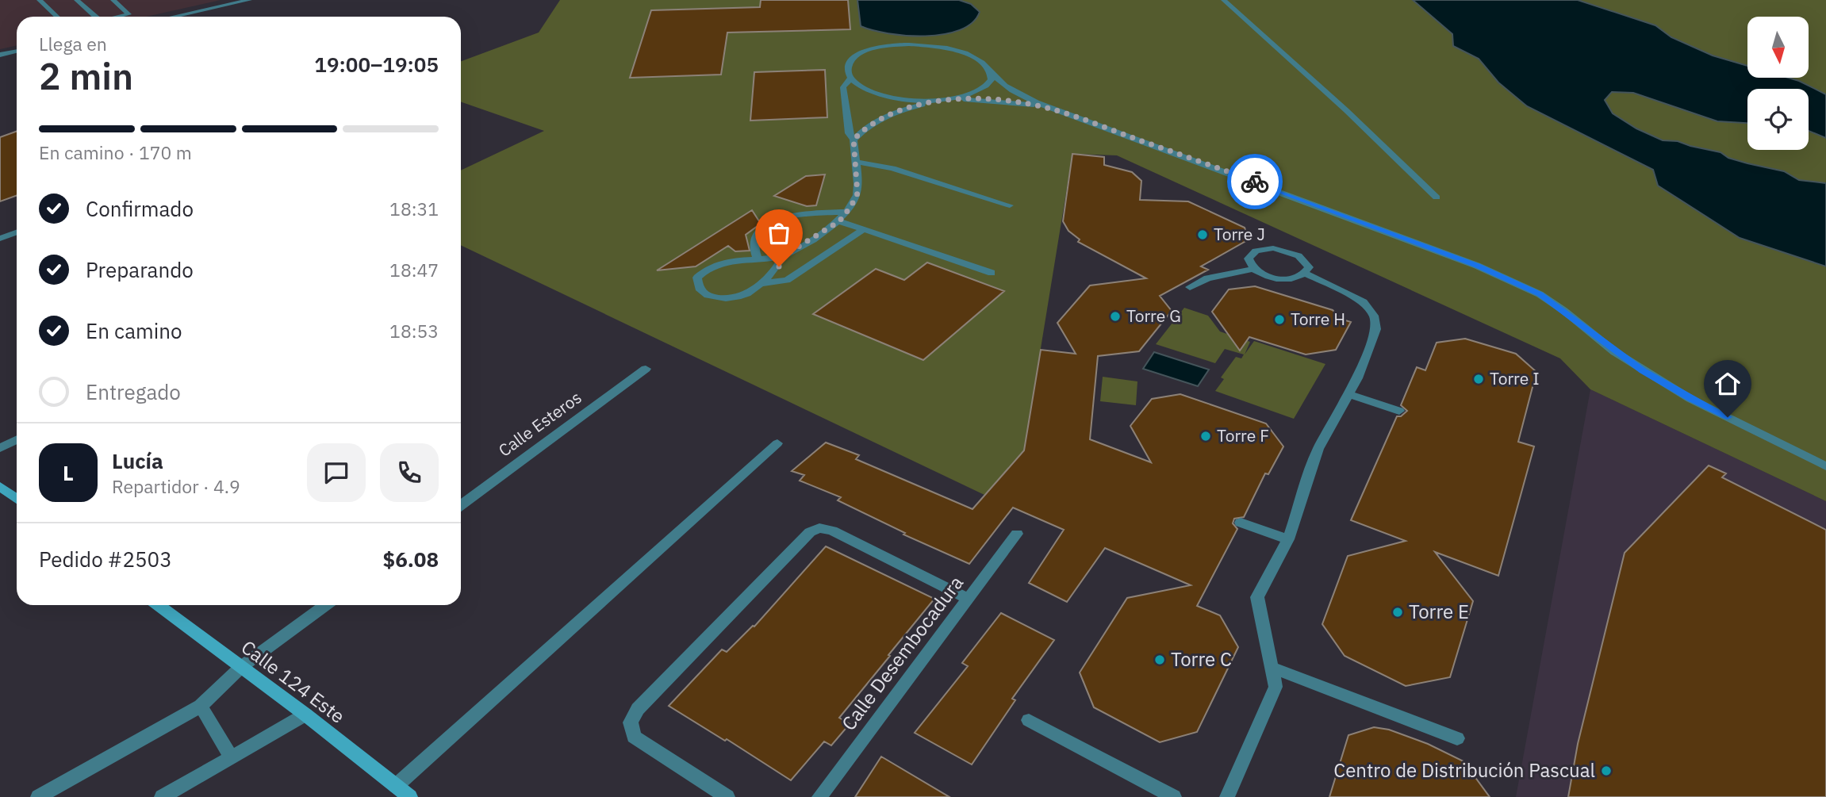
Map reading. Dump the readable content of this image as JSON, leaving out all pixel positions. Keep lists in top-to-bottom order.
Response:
{
  "streets": {
    "main road": ["Calle 124 Este"],
    "street": ["Calle Esteros", "Calle Desembocadura"]
  },
  "places": [
    "Torre J",
    "Torre G",
    "Torre H",
    "Torre I",
    "Torre F",
    "Torre E",
    "Torre C",
    "Centro de Distribución Pascual"
  ],
  "north": "bottom",
  "page": {
    "heading": ["2 min", "Llega en", "19:00–19:05"],
    "panel": [
      "Lucía",
      "Repartidor · 4.9",
      "Pedido #2503",
      "$6.08"
    ],
    "bar": "En camino · 170 m",
    "list": [
      ["Confirmado", "18:31"],
      ["Preparando", "18:47"],
      ["En camino", "18:53"],
      "Entregado"
    ],
    "round": "L"
  }
}
